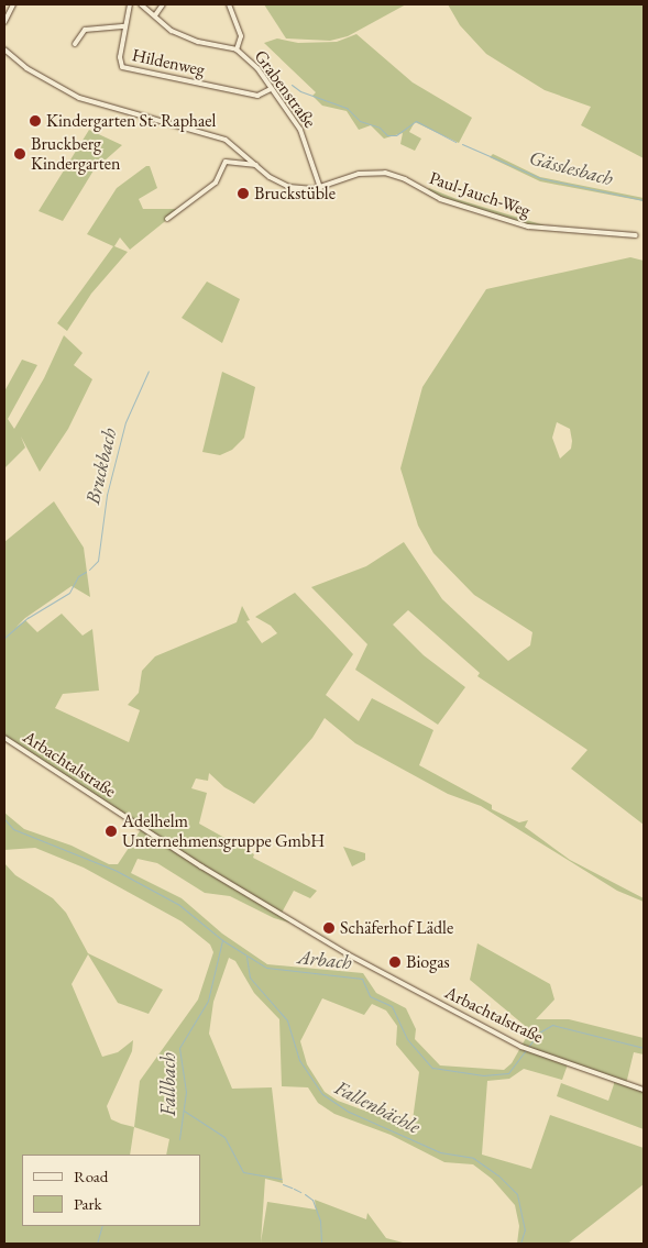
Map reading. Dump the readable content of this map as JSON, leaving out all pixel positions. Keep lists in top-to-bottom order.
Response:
{
  "streets": {
    "street": [
      "Hildenweg",
      "Grabenstraße",
      "Paul-Jauch-Weg",
      "Arbachtalstraße"
    ]
  },
  "crossings": [
    ["Hildenweg", "Grabenstraße"],
    ["Grabenstraße", "Paul-Jauch-Weg"]
  ],
  "water": [
    "Gässlesbach",
    "Bruckbach",
    "Arbach",
    "Fallbach",
    "Fallenbächle"
  ],
  "places": [
    "Kindergarten St. Raphael",
    "Bruckberg Kindergarten",
    "Bruckstüble",
    "Adelhelm Unternehmensgruppe GmbH",
    "Schäferhof Lädle",
    "Biogas"
  ],
  "legend": ["Road", "Park"]
}
